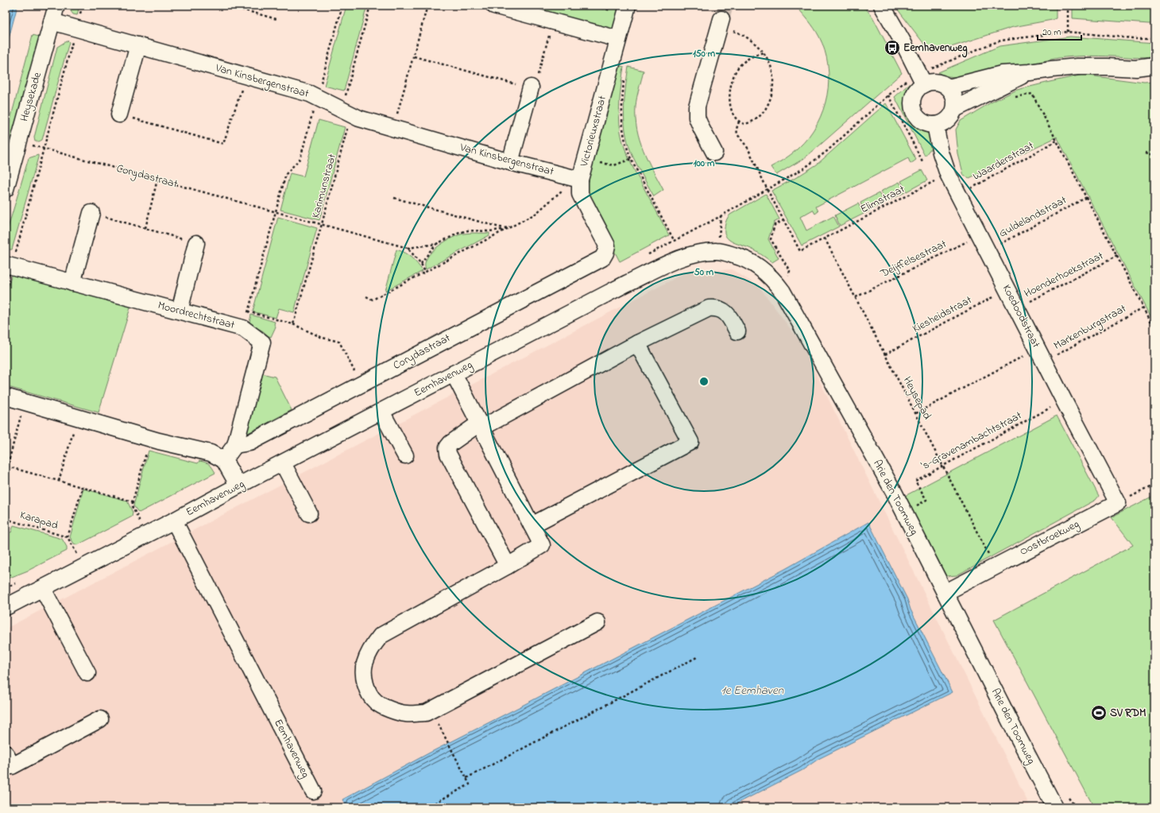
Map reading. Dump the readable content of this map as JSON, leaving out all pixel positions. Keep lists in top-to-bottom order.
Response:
{
  "streets": {
    "street": [
      "Van Kinsbergenstraat",
      "Heysekade",
      "Victorieuxstraat",
      "Corydastraat",
      "Moordrechtstraat",
      "Koedoodstraat",
      "Eemhavenweg",
      "Arie den Toomweg",
      "Oostbroekweg"
    ],
    "path": [
      "Waarderstraat",
      "Karimunstraat",
      "Elimstraat",
      "Guldelandstraat",
      "Deijffelsestraat",
      "Hoenderhoekstraat",
      "Kiesheidstraat",
      "Markenburgstraat",
      "Heysepad",
      "'s-Gravenambachtstraat",
      "Karapad"
    ]
  },
  "crossings": [
    ["Van Kinsbergenstraat", "Heysekade"],
    ["Van Kinsbergenstraat", "Victorieuxstraat"],
    ["Van Kinsbergenstraat", "Karimunstraat"],
    ["Heysekade", "Corydastraat"],
    ["Victorieuxstraat", "Corydastraat"],
    ["Waarderstraat", "Koedoodstraat"],
    ["Corydastraat", "Karimunstraat"],
    ["Corydastraat", "Moordrechtstraat"],
    ["Elimstraat", "Koedoodstraat"],
    ["Elimstraat", "Heysepad"],
    ["Guldelandstraat", "Koedoodstraat"],
    ["Deijffelsestraat", "Koedoodstraat"],
    ["Deijffelsestraat", "Heysepad"],
    ["Hoenderhoekstraat", "Koedoodstraat"],
    ["Kiesheidstraat", "Koedoodstraat"],
    ["Kiesheidstraat", "Heysepad"],
    ["Koedoodstraat", "Markenburgstraat"],
    ["Koedoodstraat", "'s-Gravenambachtstraat"],
    ["Koedoodstraat", "Oostbroekweg"],
    ["Markenburgstraat", "Heysepad"],
    ["Eemhavenweg", "Arie den Toomweg"],
    ["Eemhavenweg", "Karapad"],
    ["Heysepad", "'s-Gravenambachtstraat"],
    ["Heysepad", "Oostbroekweg"],
    ["Arie den Toomweg", "Oostbroekweg"]
  ],
  "water": ["1e Eemhaven"],
  "places": {
    "bus stop": ["Eemhavenweg"],
    "sports": ["SV RDM"]
  },
  "scale_bar": "20 m",
  "rings": ["150 m", "100 m", "50 m"]
}
